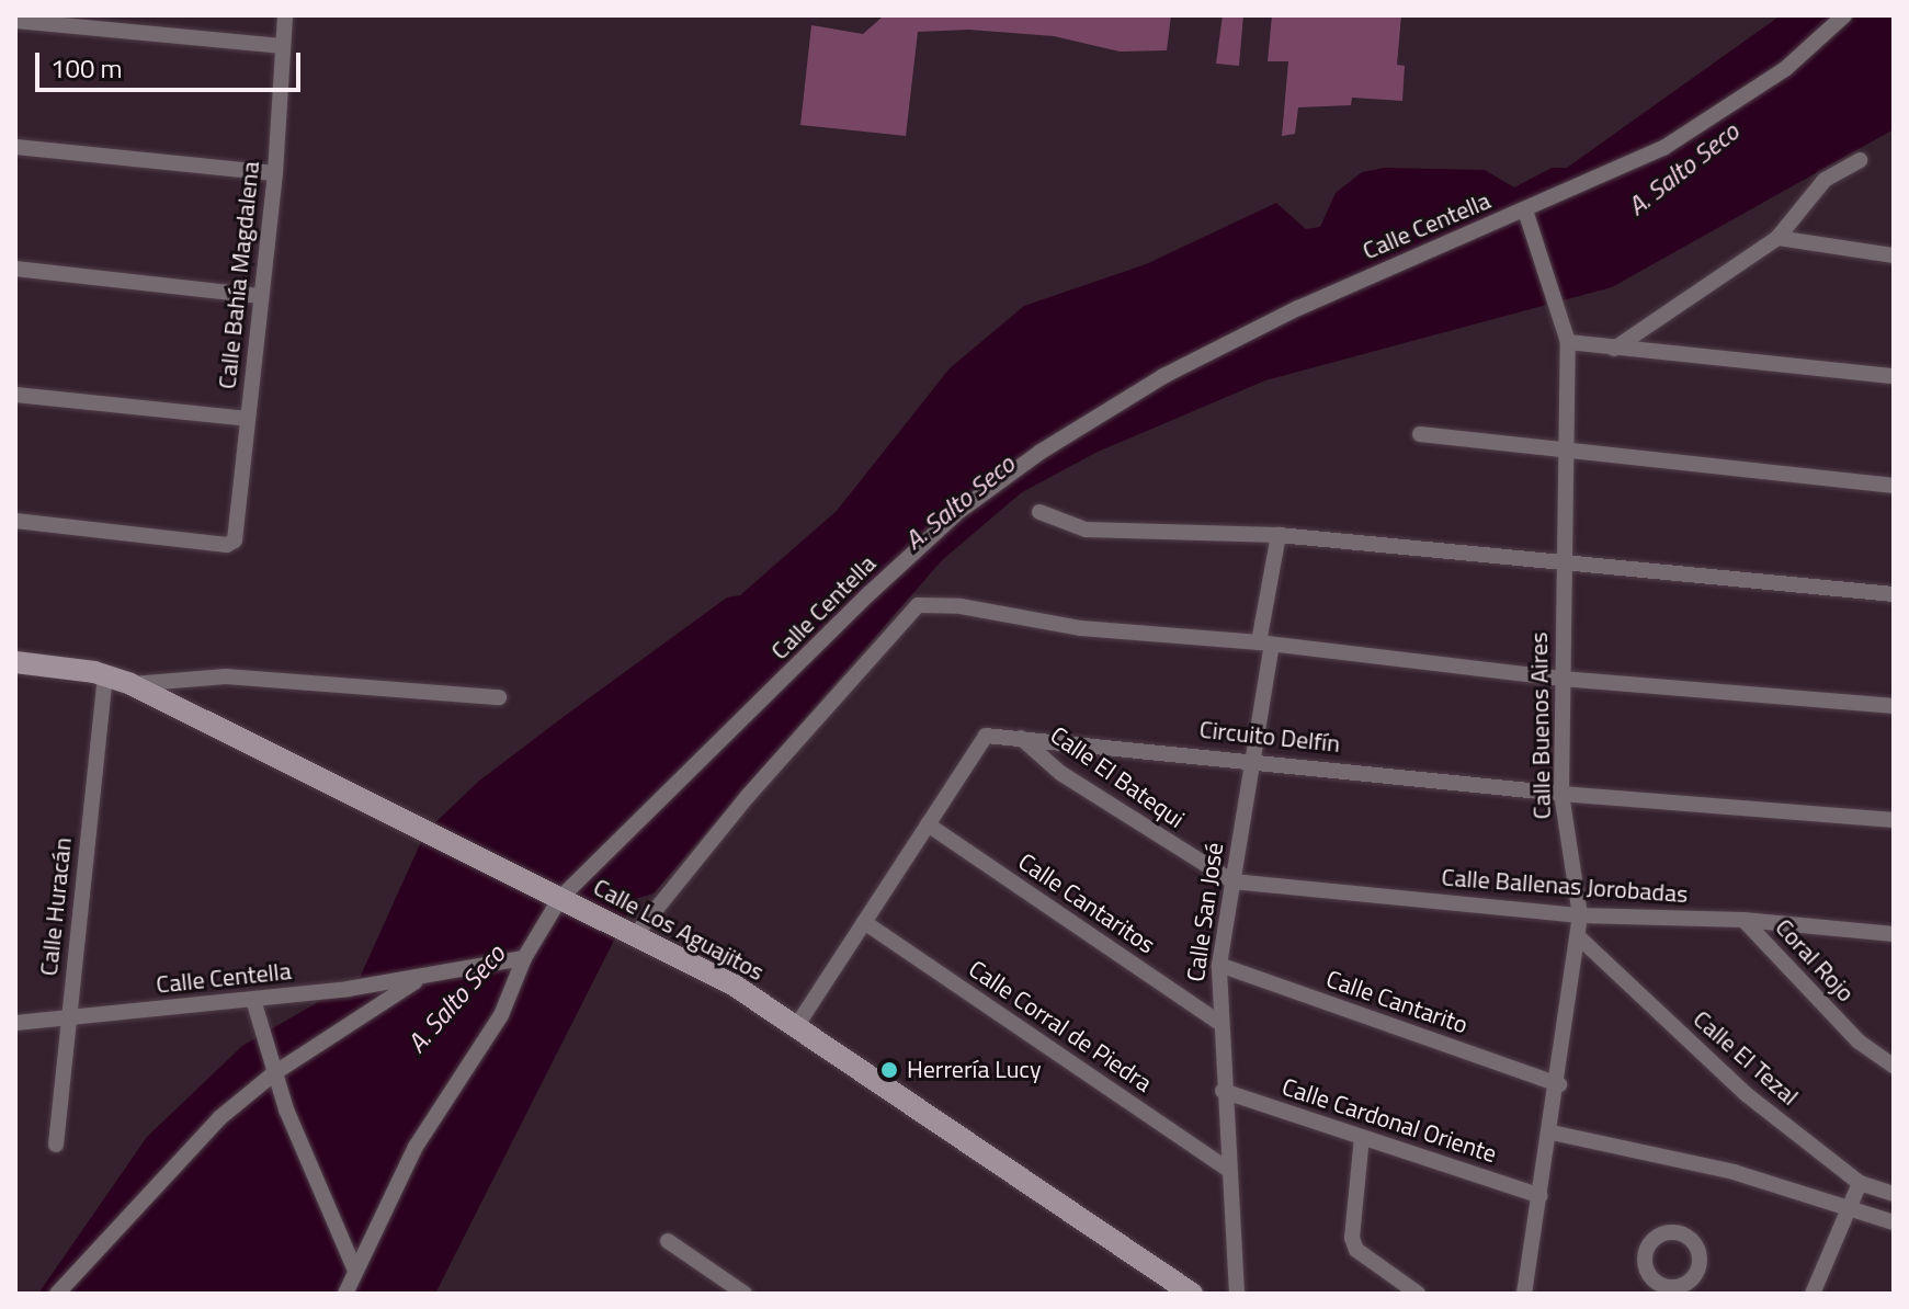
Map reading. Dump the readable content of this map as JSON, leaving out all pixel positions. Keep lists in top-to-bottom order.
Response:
{
  "streets": {
    "street": [
      "Calle Centella",
      "Calle Bahía Magdalena",
      "Calle Buenos Aires",
      "Circuito Delfín",
      "Calle El Batequi",
      "Calle Ballenas Jorobadas",
      "Calle Cantaritos",
      "Calle Huracán",
      "Calle San José",
      "Calle Los Aguajitos",
      "Coral Rojo",
      "Calle Cantarito",
      "Calle Corral de Piedra",
      "Calle El Tezal",
      "Calle Cardonal Oriente"
    ]
  },
  "crossings": [
    ["Calle Centella", "Calle Buenos Aires"],
    ["Calle Centella", "Calle Huracán"],
    ["Calle Centella", "Calle Los Aguajitos"],
    ["Calle Buenos Aires", "Circuito Delfín"],
    ["Calle Buenos Aires", "Calle Ballenas Jorobadas"],
    ["Calle Buenos Aires", "Calle Cantarito"],
    ["Calle Buenos Aires", "Calle El Tezal"],
    ["Calle Buenos Aires", "Calle Cardonal Oriente"],
    ["Circuito Delfín", "Calle El Batequi"],
    ["Circuito Delfín", "Calle Cantaritos"],
    ["Circuito Delfín", "Calle San José"],
    ["Circuito Delfín", "Calle Los Aguajitos"],
    ["Circuito Delfín", "Calle Corral de Piedra"],
    ["Calle El Batequi", "Calle Ballenas Jorobadas"],
    ["Calle El Batequi", "Calle San José"],
    ["Calle Ballenas Jorobadas", "Calle San José"],
    ["Calle Ballenas Jorobadas", "Coral Rojo"],
    ["Calle Cantaritos", "Calle San José"],
    ["Calle Huracán", "Calle Los Aguajitos"],
    ["Calle San José", "Calle Cantarito"],
    ["Calle San José", "Calle Corral de Piedra"],
    ["Calle San José", "Calle Cardonal Oriente"]
  ],
  "water": ["A. Salto Seco"],
  "places": ["Herrería Lucy"],
  "scale_bar": "100 m"
}
